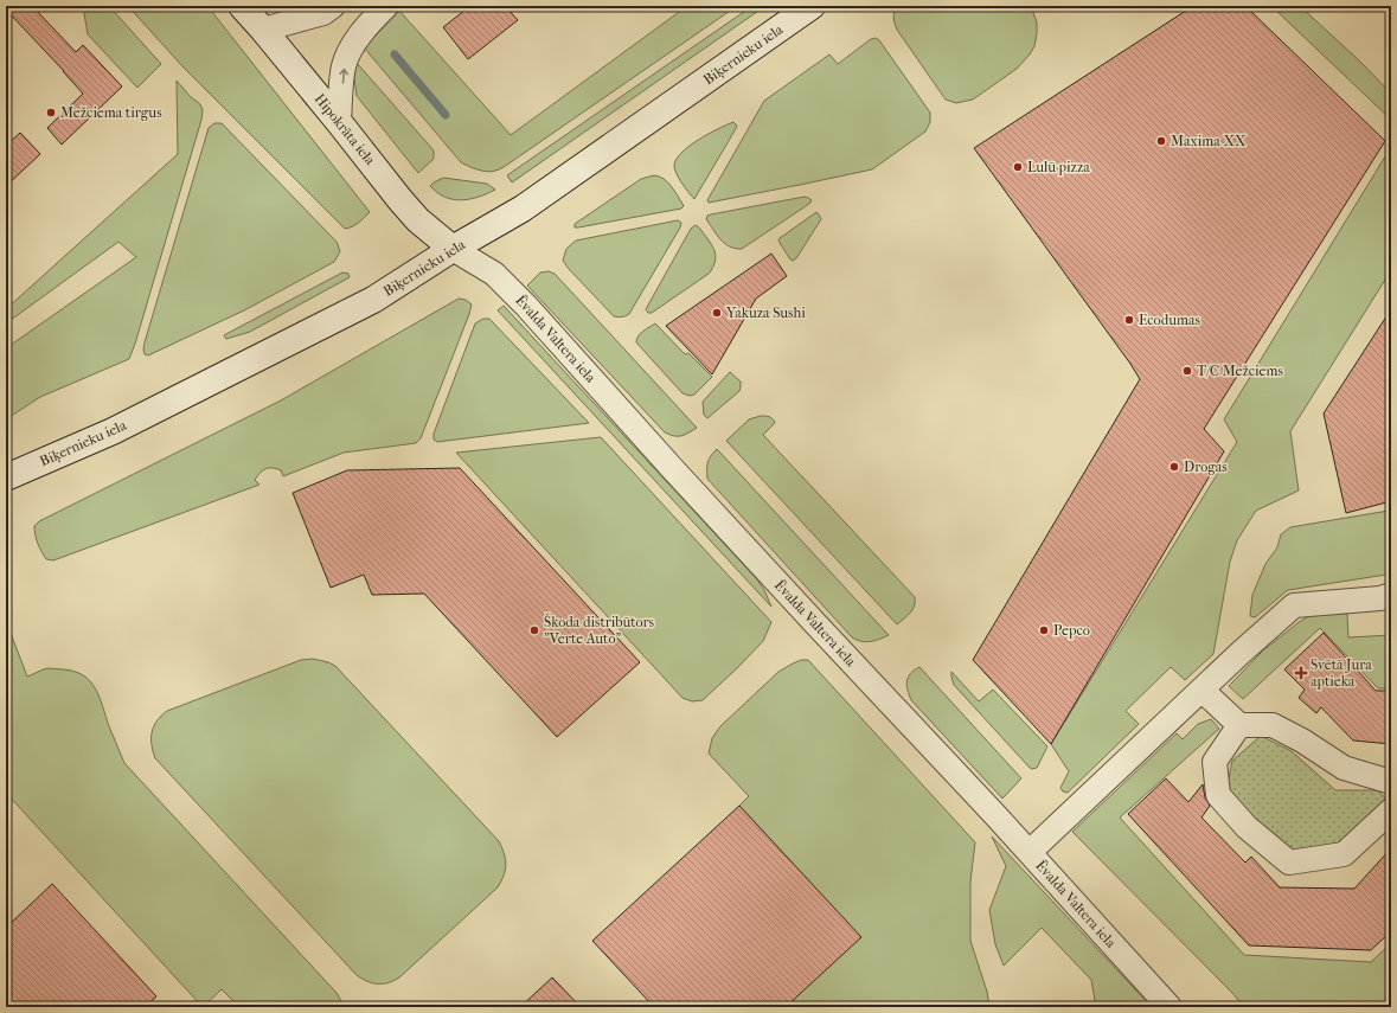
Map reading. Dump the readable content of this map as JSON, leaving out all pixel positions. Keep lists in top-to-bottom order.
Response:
{
  "streets": {
    "main road": ["Biķernieku iela", "Hipokrāta iela"],
    "street": ["Ēvalda Valtera iela"]
  },
  "crossings": [
    ["Biķernieku iela", "Hipokrāta iela"],
    ["Biķernieku iela", "Ēvalda Valtera iela"],
    ["Hipokrāta iela", "Ēvalda Valtera iela"]
  ],
  "places": {
    "other": [
      "Mežciema tirgus",
      "Maxima XX",
      "Lulū pizza",
      "Yakuza Sushi",
      "Ecodumas",
      "T/C Mežciems",
      "Drogas",
      "Škoda distribūtors \"Verte Auto\"",
      "Pepco"
    ],
    "health": ["Svētā Jura aptieka"]
  }
}
